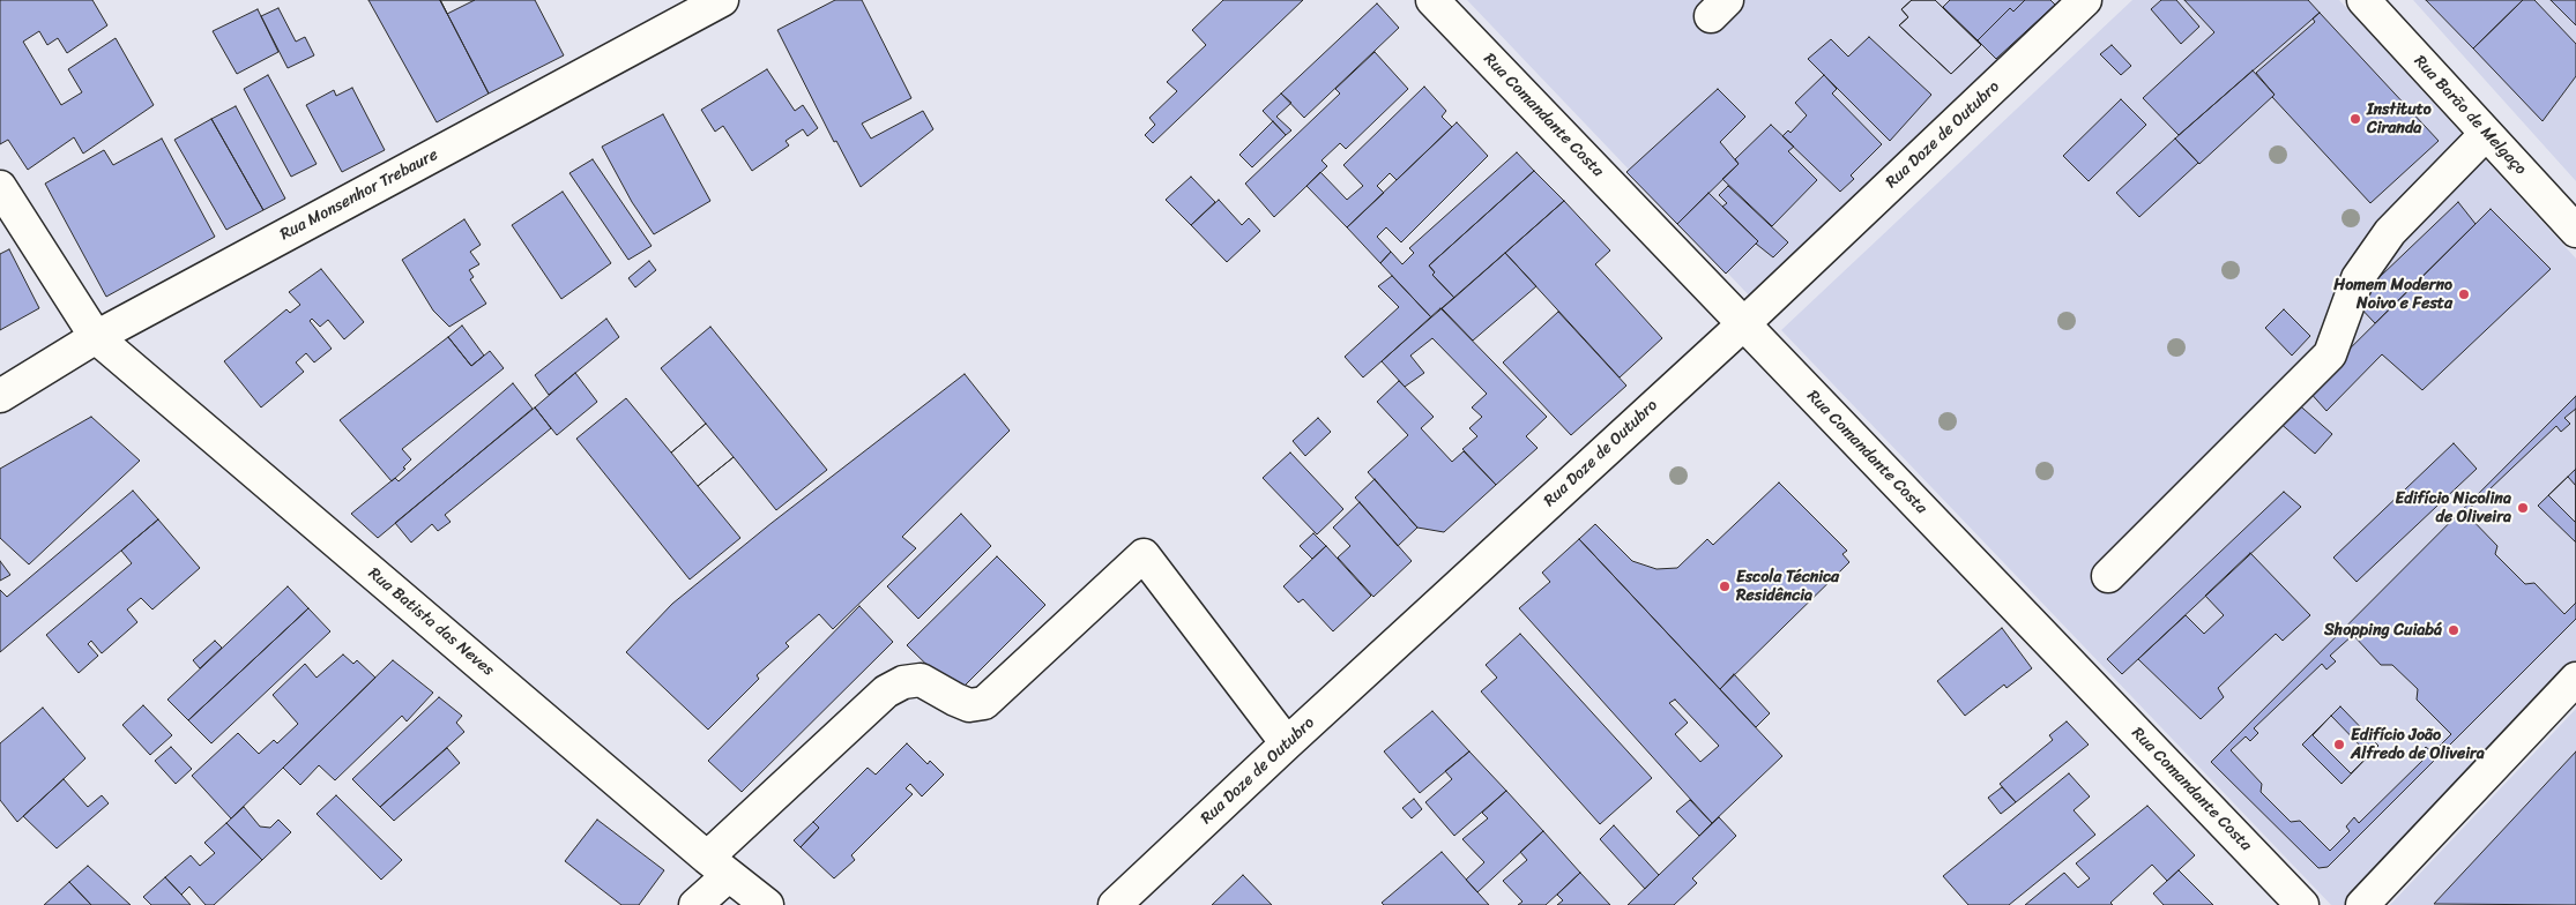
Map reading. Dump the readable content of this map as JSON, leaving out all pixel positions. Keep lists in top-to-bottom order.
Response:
{
  "streets": {
    "street": [
      "Rua Comandante Costa",
      "Rua Barão de Melgaço",
      "Rua Doze de Outubro",
      "Rua Monsenhor Trebaure",
      "Rua Batista das Neves"
    ]
  },
  "crossings": [
    ["Rua Comandante Costa", "Rua Doze de Outubro"],
    ["Rua Monsenhor Trebaure", "Rua Batista das Neves"]
  ],
  "places": [
    "Instituto Ciranda",
    "Homem Moderno Noivo e Festa",
    "Edifício Nicolina de Oliveira",
    "Escola Técnica Residência",
    "Shopping Cuiabá",
    "Edifício João Alfredo de Oliveira"
  ]
}
